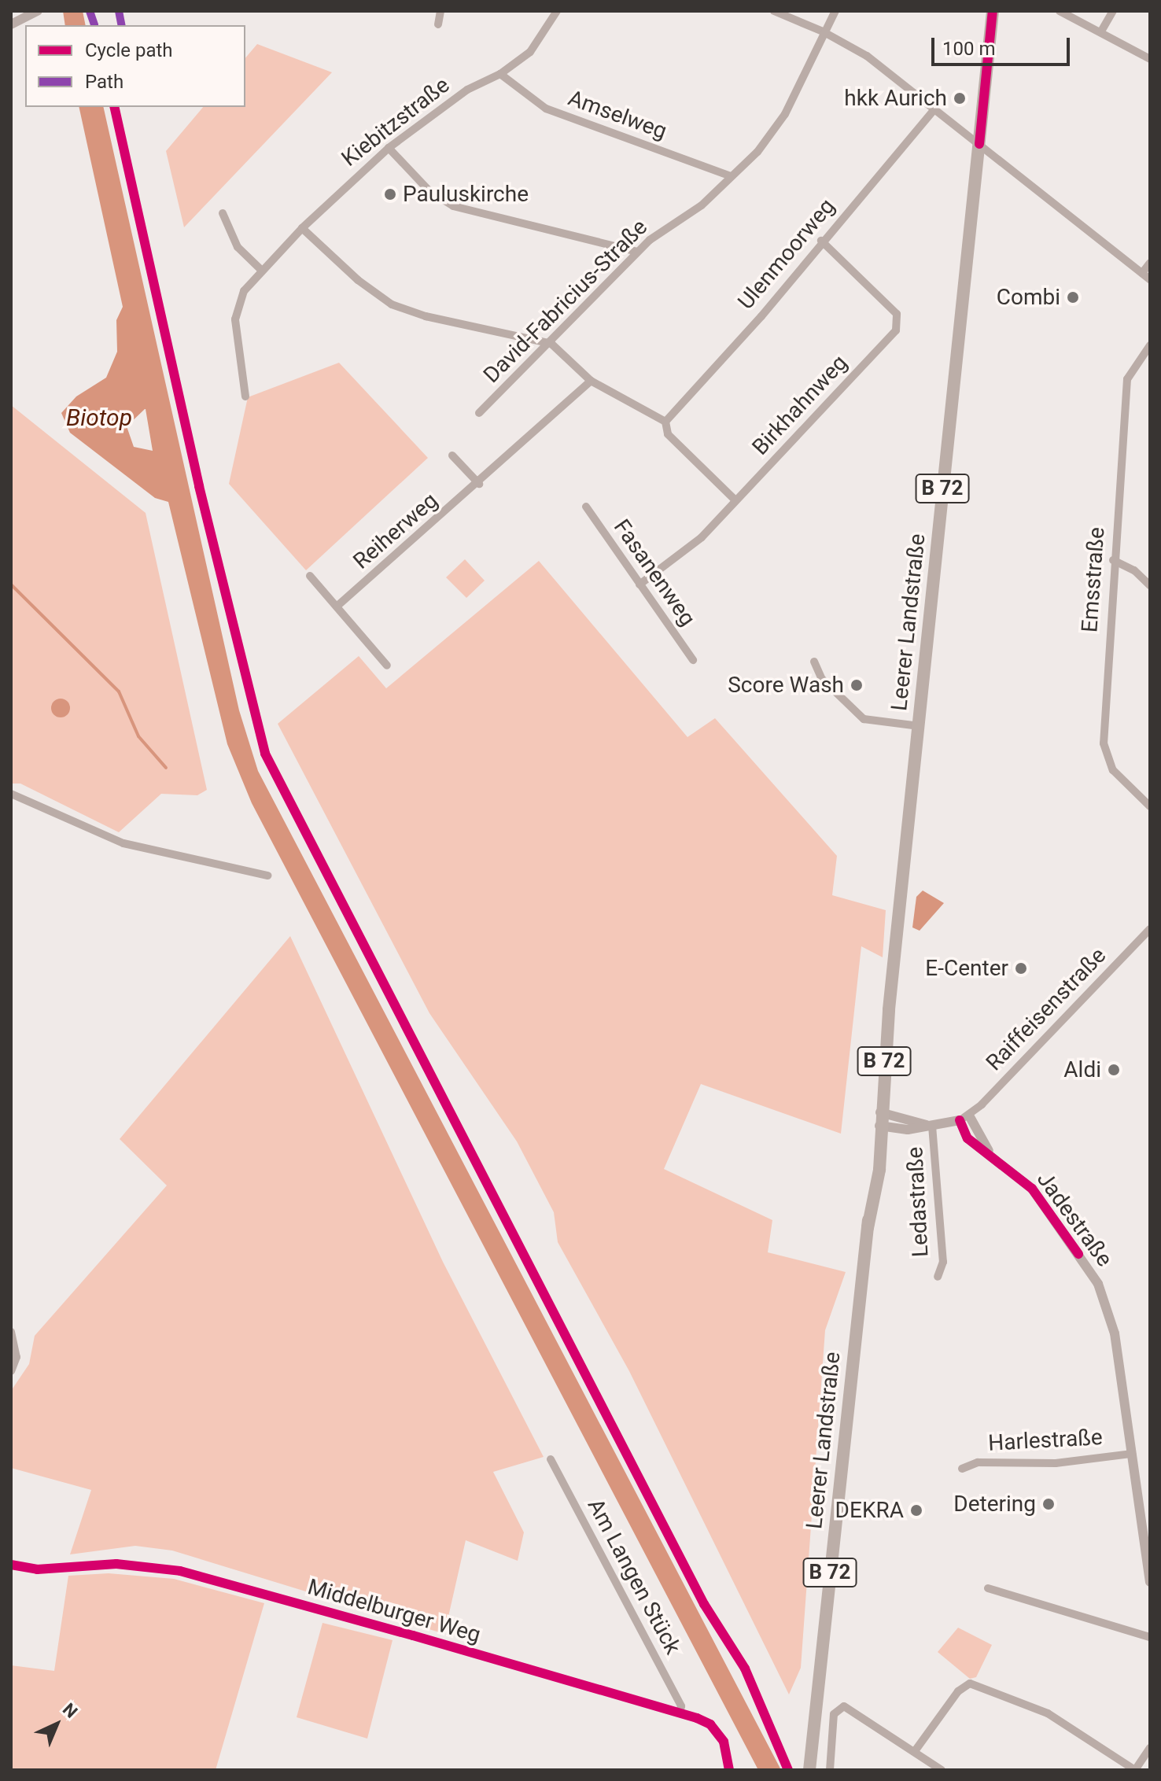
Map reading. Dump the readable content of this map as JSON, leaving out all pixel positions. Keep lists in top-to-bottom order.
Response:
{
  "streets": {
    "main road": ["B 72", "Leerer Landstraße"],
    "street": [
      "Amselweg",
      "Kiebitzstraße",
      "Ulenmoorweg",
      "David-Fabricius-Straße",
      "Birkhahnweg",
      "Reiherweg",
      "Fasanenweg",
      "Emsstraße",
      "Raiffeisenstraße",
      "Ledastraße",
      "Jadestraße",
      "Harlestraße",
      "Am Langen Stück",
      "Middelburger Weg"
    ]
  },
  "crossings": [
    ["Amselweg", "Kiebitzstraße"],
    ["Amselweg", "David-Fabricius-Straße"],
    ["Ulenmoorweg", "Birkhahnweg"],
    ["Birkhahnweg", "Fasanenweg"],
    ["Raiffeisenstraße", "Jadestraße"],
    ["Jadestraße", "Harlestraße"],
    ["Am Langen Stück", "Middelburger Weg"]
  ],
  "water": ["Biotop"],
  "places": [
    "hkk Aurich",
    "Pauluskirche",
    "Combi",
    "Score Wash",
    "E-Center",
    "Aldi",
    "Detering",
    "DEKRA"
  ],
  "legend": ["Cycle path", "Path"],
  "scale_bar": "100 m",
  "north": "top right"
}
